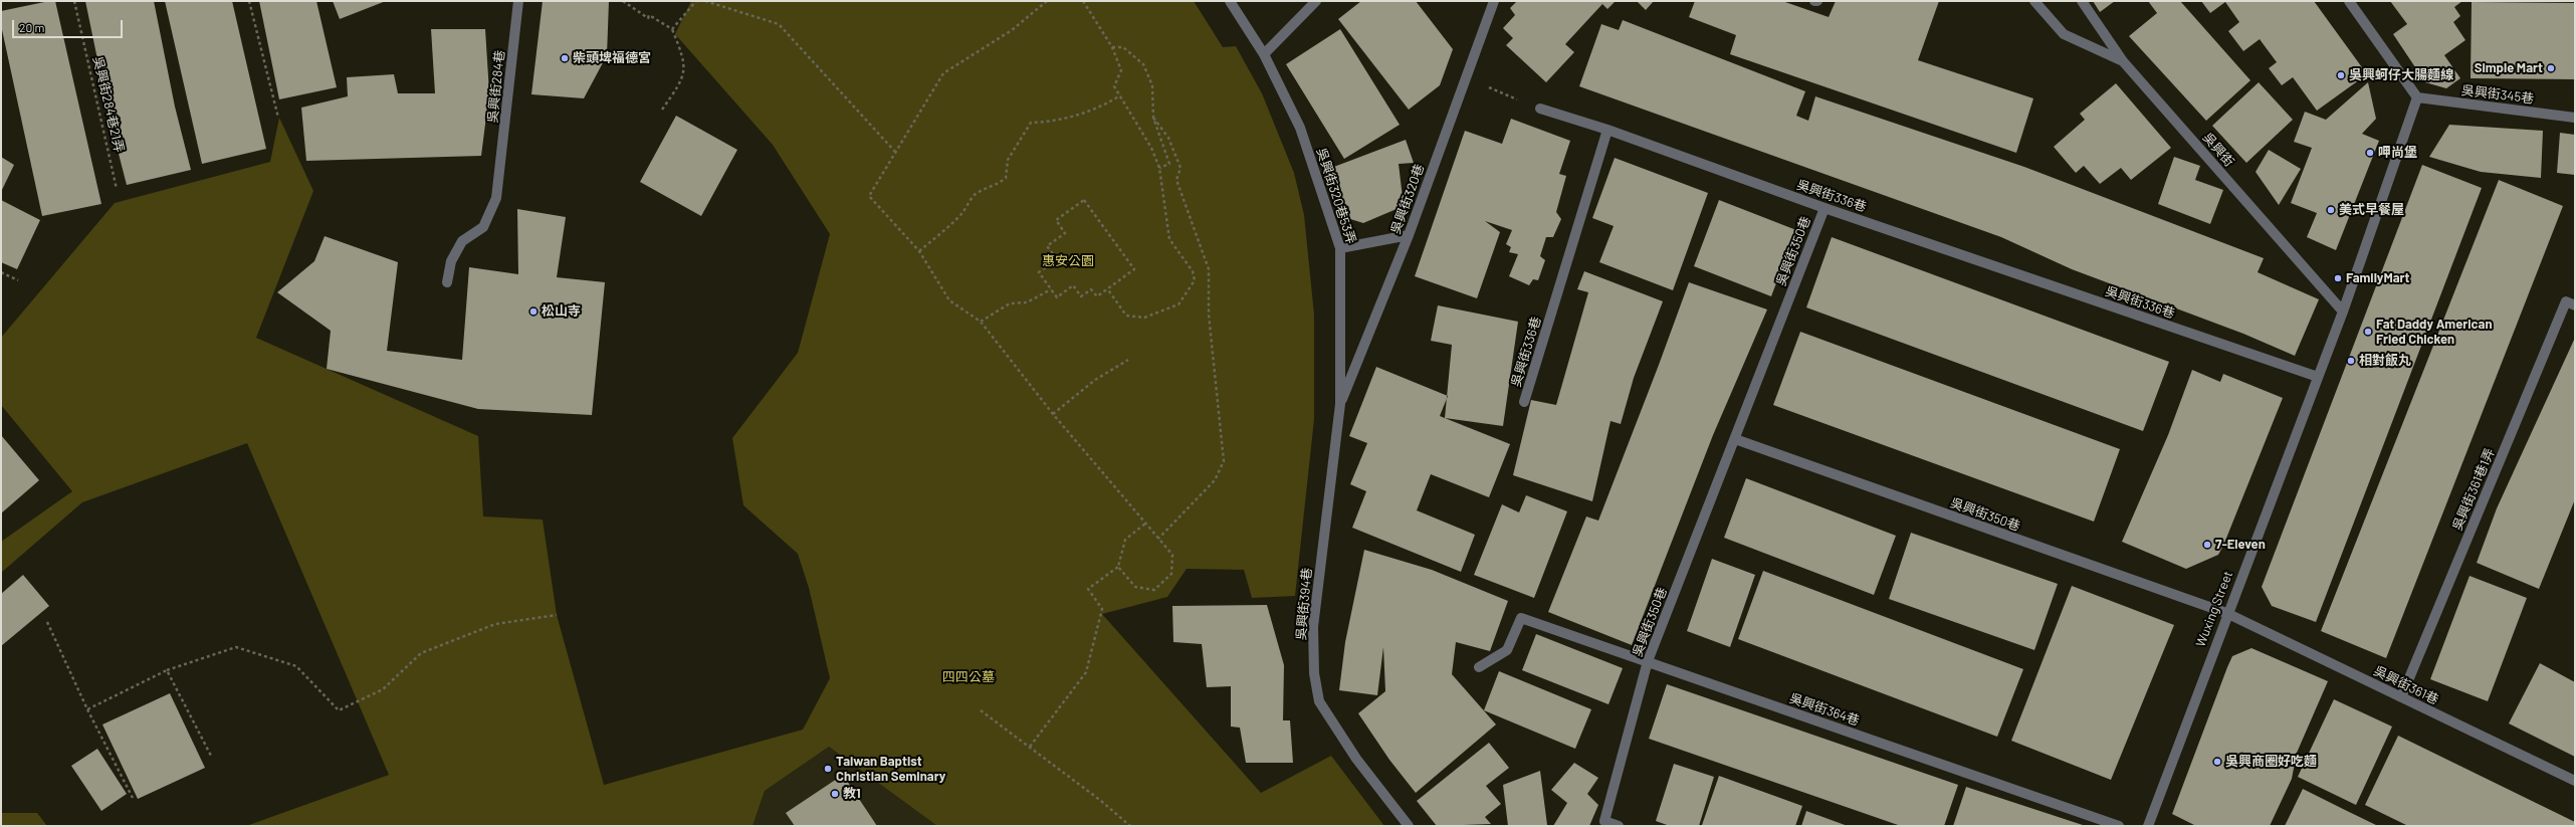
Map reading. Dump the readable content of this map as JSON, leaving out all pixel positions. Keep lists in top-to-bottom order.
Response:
{
  "streets": {
    "street": [
      "吳興街284巷",
      "吳興街345巷",
      "吳興街",
      "吳興街320巷53弄",
      "吳興街336巷",
      "吳興街320巷",
      "吳興街350巷",
      "吳興街361巷1弄",
      "吳興街394巷",
      "Wuxing Street",
      "吳興街361巷",
      "吳興街364巷"
    ],
    "path": ["吳興街284巷21弄"]
  },
  "crossings": [
    ["吳興街345巷", "Wuxing Street"],
    ["吳興街", "Wuxing Street"],
    ["吳興街320巷53弄", "吳興街320巷"],
    ["吳興街320巷53弄", "吳興街394巷"],
    ["吳興街336巷", "吳興街350巷"],
    ["吳興街336巷", "Wuxing Street"],
    ["吳興街320巷", "吳興街394巷"],
    ["吳興街350巷", "Wuxing Street"],
    ["吳興街350巷", "吳興街361巷"],
    ["吳興街350巷", "吳興街364巷"],
    ["吳興街361巷1弄", "吳興街361巷"],
    ["Wuxing Street", "吳興街361巷"]
  ],
  "parks": ["惠安公園", "四四公墓"],
  "places": [
    "柴頭埤福德宮",
    "Simple Mart",
    "吳興蚵仔大腸麵線",
    "呷尚堡",
    "美式早餐屋",
    "FamilyMart",
    "松山寺",
    "Fat Daddy American Fried Chicken",
    "相對飯丸",
    "7-Eleven",
    "吳興商圈好吃麵",
    "Taiwan Baptist Christian Seminary",
    "教1"
  ],
  "scale_bar": "20 m"
}
